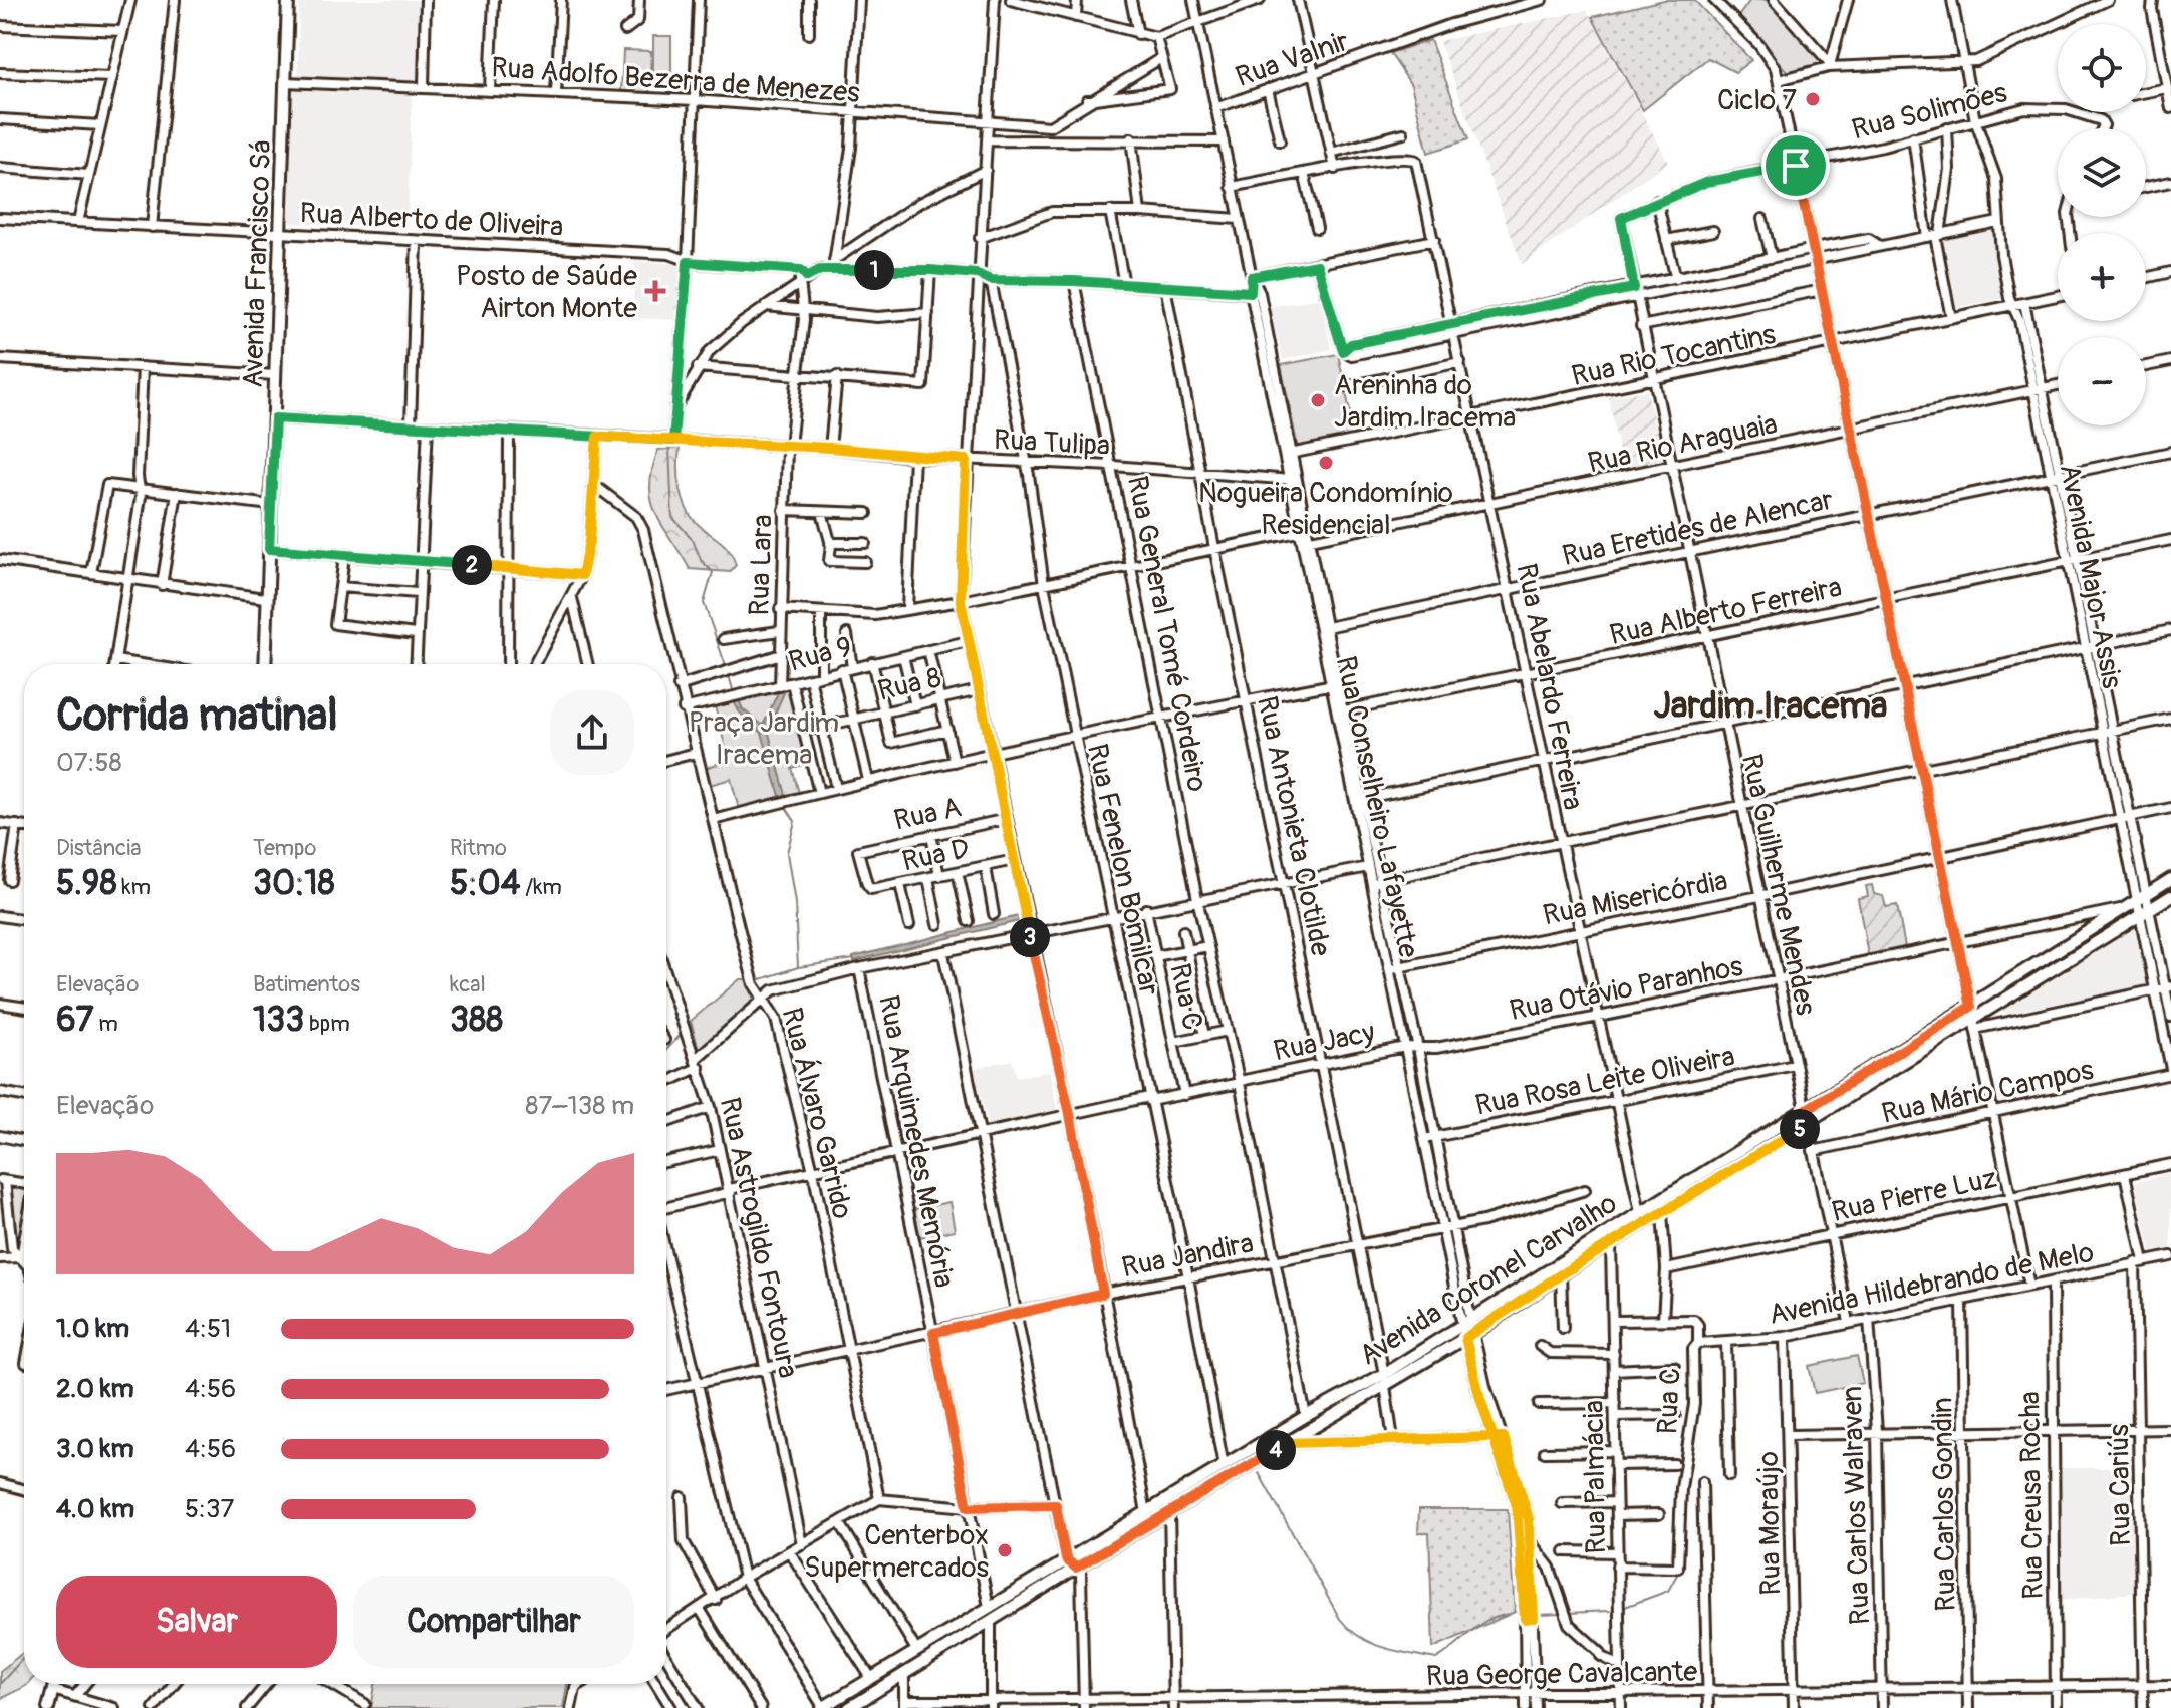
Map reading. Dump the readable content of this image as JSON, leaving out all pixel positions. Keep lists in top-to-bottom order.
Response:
{
  "streets": {
    "main road": ["Avenida Francisco Sá", "Avenida Coronel Carvalho"],
    "street": [
      "Rua Valnir",
      "Rua Adolfo Bezerra de Menezes",
      "Rua Solimões",
      "Rua Alberto de Oliveira",
      "Rua Rio Tocantins",
      "Rua Tulipa",
      "Rua Rio Araguaia",
      "Rua Eretides de Alencar",
      "Rua Lara",
      "Avenida Major Assis",
      "Rua Alberto Ferreira",
      "Rua General Tomé Cordeiro",
      "Rua 9",
      "Rua 8",
      "Rua Abelardo Ferreira",
      "Rua Conselheiro Lafayette",
      "Rua A",
      "Rua Antonieta Clotilde",
      "Rua D",
      "Rua Fenelon Bomilcar",
      "Rua Guilherme Mendes",
      "Rua Misericórdia",
      "Rua Otávio Paranhos",
      "Rua C",
      "Rua Jacy",
      "Rua Rosa Leite Oliveira",
      "Rua Mário Campos",
      "Rua Álvaro Garrido",
      "Rua Arquimedes Memória",
      "Rua Pierre Luz",
      "Rua Astrogildo Fontoura",
      "Rua Jandira",
      "Avenida Hildebrando de Melo",
      "Rua Palmácia",
      "Rua Cariús",
      "Rua Creusa Rocha",
      "Rua Carlos Gondin",
      "Rua Carlos Walraven",
      "Rua Moraújo",
      "Rua George Cavalcante"
    ]
  },
  "crossings": [
    ["Rua Valnir", "Rua Conselheiro Lafayette"],
    ["Rua Adolfo Bezerra de Menezes", "Avenida Francisco Sá"],
    ["Rua Solimões", "Avenida Major Assis"],
    ["Rua Solimões", "Rua Guilherme Mendes"],
    ["Rua Alberto de Oliveira", "Avenida Francisco Sá"],
    ["Rua Alberto de Oliveira", "Rua Lara"],
    ["Avenida Francisco Sá", "Rua Tulipa"],
    ["Rua Rio Tocantins", "Avenida Major Assis"],
    ["Rua Rio Tocantins", "Rua Abelardo Ferreira"],
    ["Rua Rio Tocantins", "Rua Conselheiro Lafayette"],
    ["Rua Rio Tocantins", "Rua Guilherme Mendes"],
    ["Rua Tulipa", "Rua Lara"],
    ["Rua Tulipa", "Rua General Tomé Cordeiro"],
    ["Rua Tulipa", "Rua Conselheiro Lafayette"],
    ["Rua Tulipa", "Rua Antonieta Clotilde"],
    ["Rua Tulipa", "Rua Fenelon Bomilcar"],
    ["Rua Rio Araguaia", "Avenida Major Assis"],
    ["Rua Rio Araguaia", "Rua Abelardo Ferreira"],
    ["Rua Rio Araguaia", "Rua Conselheiro Lafayette"],
    ["Rua Rio Araguaia", "Rua Guilherme Mendes"],
    ["Rua Eretides de Alencar", "Avenida Major Assis"],
    ["Rua Eretides de Alencar", "Rua Abelardo Ferreira"],
    ["Rua Eretides de Alencar", "Rua Conselheiro Lafayette"],
    ["Rua Eretides de Alencar", "Rua Guilherme Mendes"],
    ["Rua Lara", "Rua 9"],
    ["Avenida Major Assis", "Rua Alberto Ferreira"],
    ["Avenida Major Assis", "Rua Misericórdia"],
    ["Avenida Major Assis", "Rua Otávio Paranhos"],
    ["Avenida Major Assis", "Rua Mário Campos"],
    ["Avenida Major Assis", "Avenida Coronel Carvalho"],
    ["Rua Alberto Ferreira", "Rua Abelardo Ferreira"],
    ["Rua Alberto Ferreira", "Rua Conselheiro Lafayette"],
    ["Rua Alberto Ferreira", "Rua Guilherme Mendes"],
    ["Rua General Tomé Cordeiro", "Rua Jacy"],
    ["Rua General Tomé Cordeiro", "Rua Jandira"],
    ["Rua General Tomé Cordeiro", "Avenida Coronel Carvalho"],
    ["Rua 9", "Rua Álvaro Garrido"],
    ["Rua Abelardo Ferreira", "Rua Misericórdia"],
    ["Rua Abelardo Ferreira", "Rua Otávio Paranhos"],
    ["Rua Abelardo Ferreira", "Rua Rosa Leite Oliveira"],
    ["Rua Abelardo Ferreira", "Avenida Coronel Carvalho"],
    ["Rua Conselheiro Lafayette", "Rua Misericórdia"],
    ["Rua Conselheiro Lafayette", "Rua Otávio Paranhos"],
    ["Rua Conselheiro Lafayette", "Rua Jacy"],
    ["Rua Conselheiro Lafayette", "Rua Rosa Leite Oliveira"],
    ["Rua Conselheiro Lafayette", "Rua Jandira"],
    ["Rua Conselheiro Lafayette", "Avenida Coronel Carvalho"],
    ["Rua A", "Rua D"],
    ["Rua Antonieta Clotilde", "Rua Jacy"],
    ["Rua Antonieta Clotilde", "Rua Jandira"],
    ["Rua Antonieta Clotilde", "Avenida Coronel Carvalho"],
    ["Rua Fenelon Bomilcar", "Rua Jacy"],
    ["Rua Fenelon Bomilcar", "Rua Jandira"],
    ["Rua Fenelon Bomilcar", "Avenida Coronel Carvalho"],
    ["Rua Guilherme Mendes", "Rua Misericórdia"],
    ["Rua Guilherme Mendes", "Rua Otávio Paranhos"],
    ["Rua Guilherme Mendes", "Rua Rosa Leite Oliveira"],
    ["Rua Guilherme Mendes", "Rua Mário Campos"],
    ["Rua Guilherme Mendes", "Rua Pierre Luz"],
    ["Rua Guilherme Mendes", "Avenida Coronel Carvalho"],
    ["Rua Guilherme Mendes", "Avenida Hildebrando de Melo"],
    ["Rua Otávio Paranhos", "Rua Jacy"],
    ["Rua Otávio Paranhos", "Avenida Coronel Carvalho"],
    ["Rua C", "Rua Jacy"],
    ["Rua C", "Avenida Hildebrando de Melo"],
    ["Rua C", "Rua Palmácia"],
    ["Rua Jacy", "Rua Álvaro Garrido"],
    ["Rua Jacy", "Rua Arquimedes Memória"],
    ["Rua Jacy", "Rua Astrogildo Fontoura"],
    ["Rua Álvaro Garrido", "Rua Jandira"],
    ["Rua Arquimedes Memória", "Rua Jandira"],
    ["Rua Arquimedes Memória", "Avenida Coronel Carvalho"],
    ["Rua Pierre Luz", "Rua Cariús"],
    ["Rua Astrogildo Fontoura", "Rua Jandira"],
    ["Avenida Coronel Carvalho", "Rua Palmácia"],
    ["Avenida Hildebrando de Melo", "Rua Cariús"],
    ["Avenida Hildebrando de Melo", "Rua Creusa Rocha"],
    ["Avenida Hildebrando de Melo", "Rua Carlos Gondin"],
    ["Avenida Hildebrando de Melo", "Rua Carlos Walraven"],
    ["Avenida Hildebrando de Melo", "Rua Moraújo"],
    ["Rua Palmácia", "Rua George Cavalcante"],
    ["Rua Cariús", "Rua George Cavalcante"],
    ["Rua Creusa Rocha", "Rua George Cavalcante"],
    ["Rua Carlos Gondin", "Rua George Cavalcante"],
    ["Rua Carlos Walraven", "Rua George Cavalcante"],
    ["Rua Moraújo", "Rua George Cavalcante"]
  ],
  "districts": ["Jardim Iracema"],
  "parks": ["Praça Jardim Iracema"],
  "places": {
    "other": [
      "Ciclo 7",
      "Areninha do Jardim Iracema",
      "Nogueira Condomínio Residencial",
      "Centerbox Supermercados"
    ],
    "health": ["Posto de Saúde Airton Monte"]
  },
  "page": {
    "map_buttons": ["+", "−"],
    "pins": [
      "1",
      "2",
      "3",
      "5",
      "4"
    ],
    "heading": ["Corrida matinal", "07:58"],
    "stats": [
      ["Distância", "5.98 km"],
      ["Tempo", "30:18"],
      ["Ritmo", "5:04 /km"],
      ["Elevação", "67 m"],
      ["Batimentos", "133 bpm"],
      ["kcal", "388"]
    ],
    "chart": ["Elevação", "87–138 m"],
    "list": [
      {
        "name": "1.0 km",
        "note": "4:51"
      },
      {
        "name": "2.0 km",
        "note": "4:56"
      },
      {
        "name": "3.0 km",
        "note": "4:56"
      },
      {
        "name": "4.0 km",
        "note": "5:37"
      }
    ],
    "buttons": ["Salvar", "Compartilhar"]
  }
}
